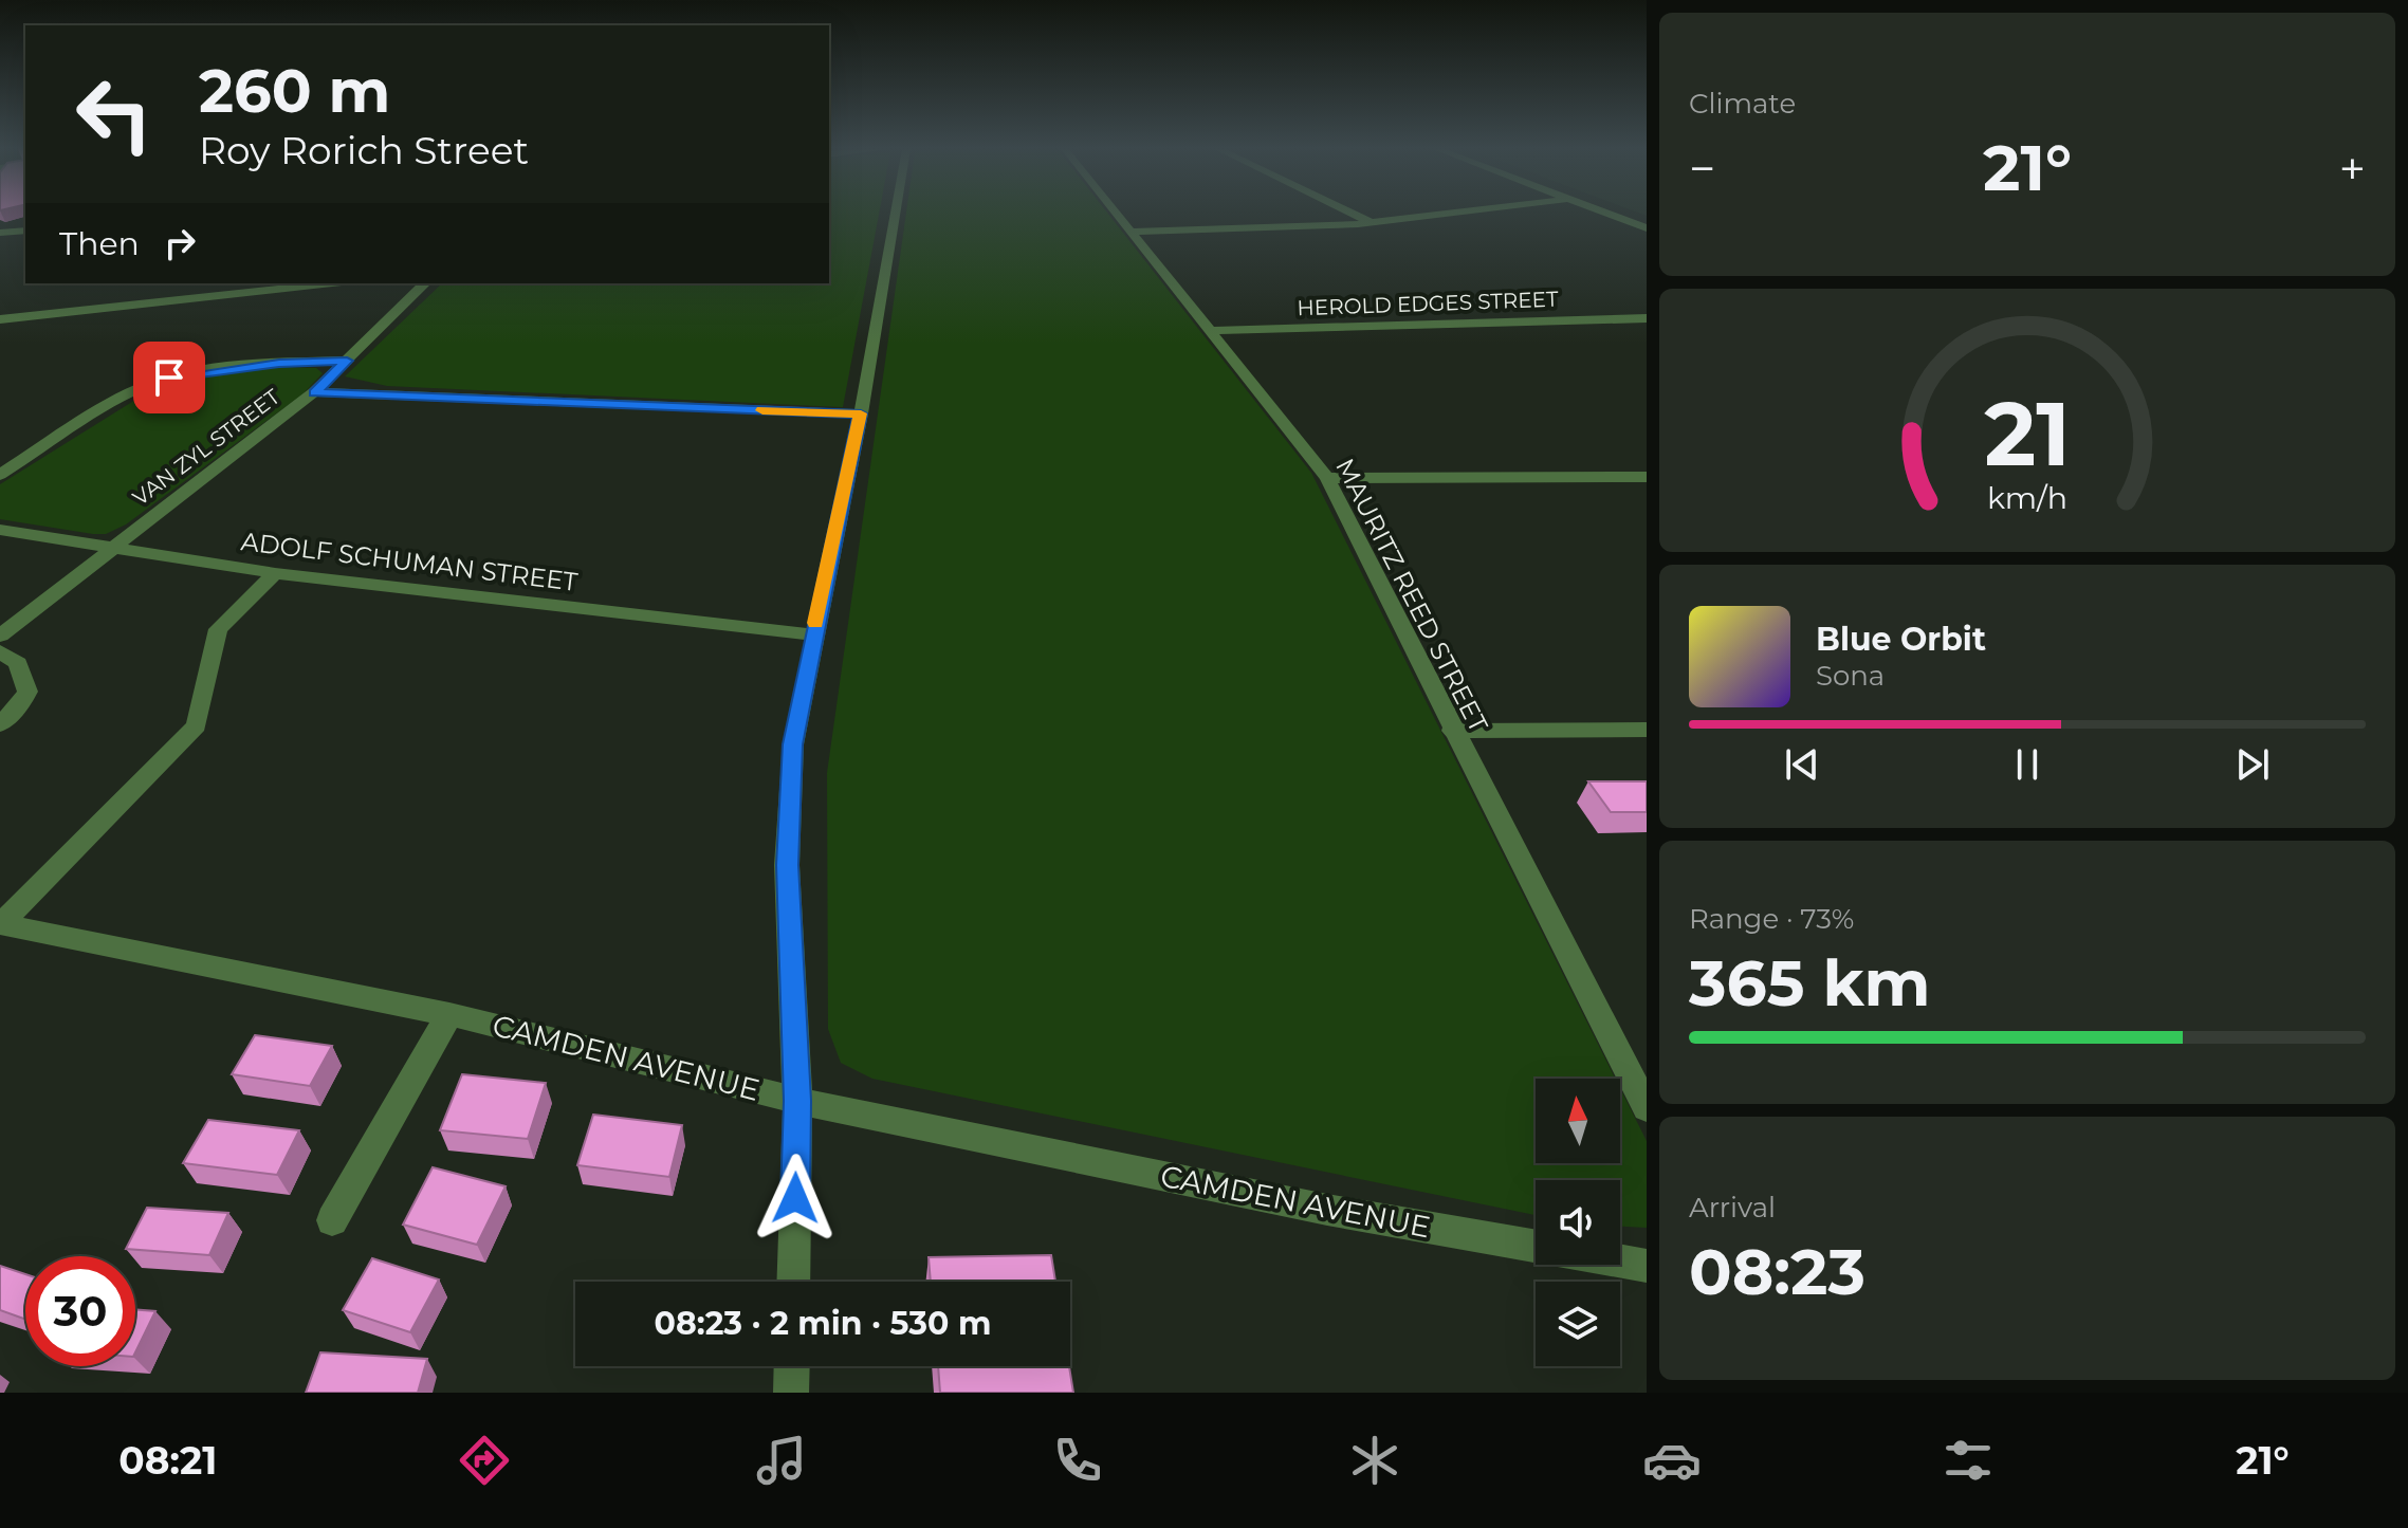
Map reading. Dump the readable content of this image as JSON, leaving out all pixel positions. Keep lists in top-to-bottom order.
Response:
{
  "streets": {
    "street": [
      "HEROLD EDGES STREET",
      "VAN ZYL STREET",
      "ADOLF SCHUMAN STREET",
      "MAURITZ REED STREET",
      "CAMDEN AVENUE"
    ]
  },
  "crossings": [
    ["HEROLD EDGES STREET", "MAURITZ REED STREET"],
    ["VAN ZYL STREET", "ADOLF SCHUMAN STREET"]
  ],
  "north": "top",
  "page": {
    "tile": [
      "Climate",
      ["Range · 73%", "365 km"],
      ["Arrival", "08:23"]
    ],
    "turn": ["260 m", "Roy Rorich Street"],
    "heat": ["−", "21°", "+"],
    "then": "Then",
    "song": ["Blue Orbit", "Sona"],
    "limit": "30",
    "trip": "08:23 · 2 min · 530 m",
    "tabs": ["08:21", "21°"],
    "gauge": ["21", "km/h"]
  }
}
